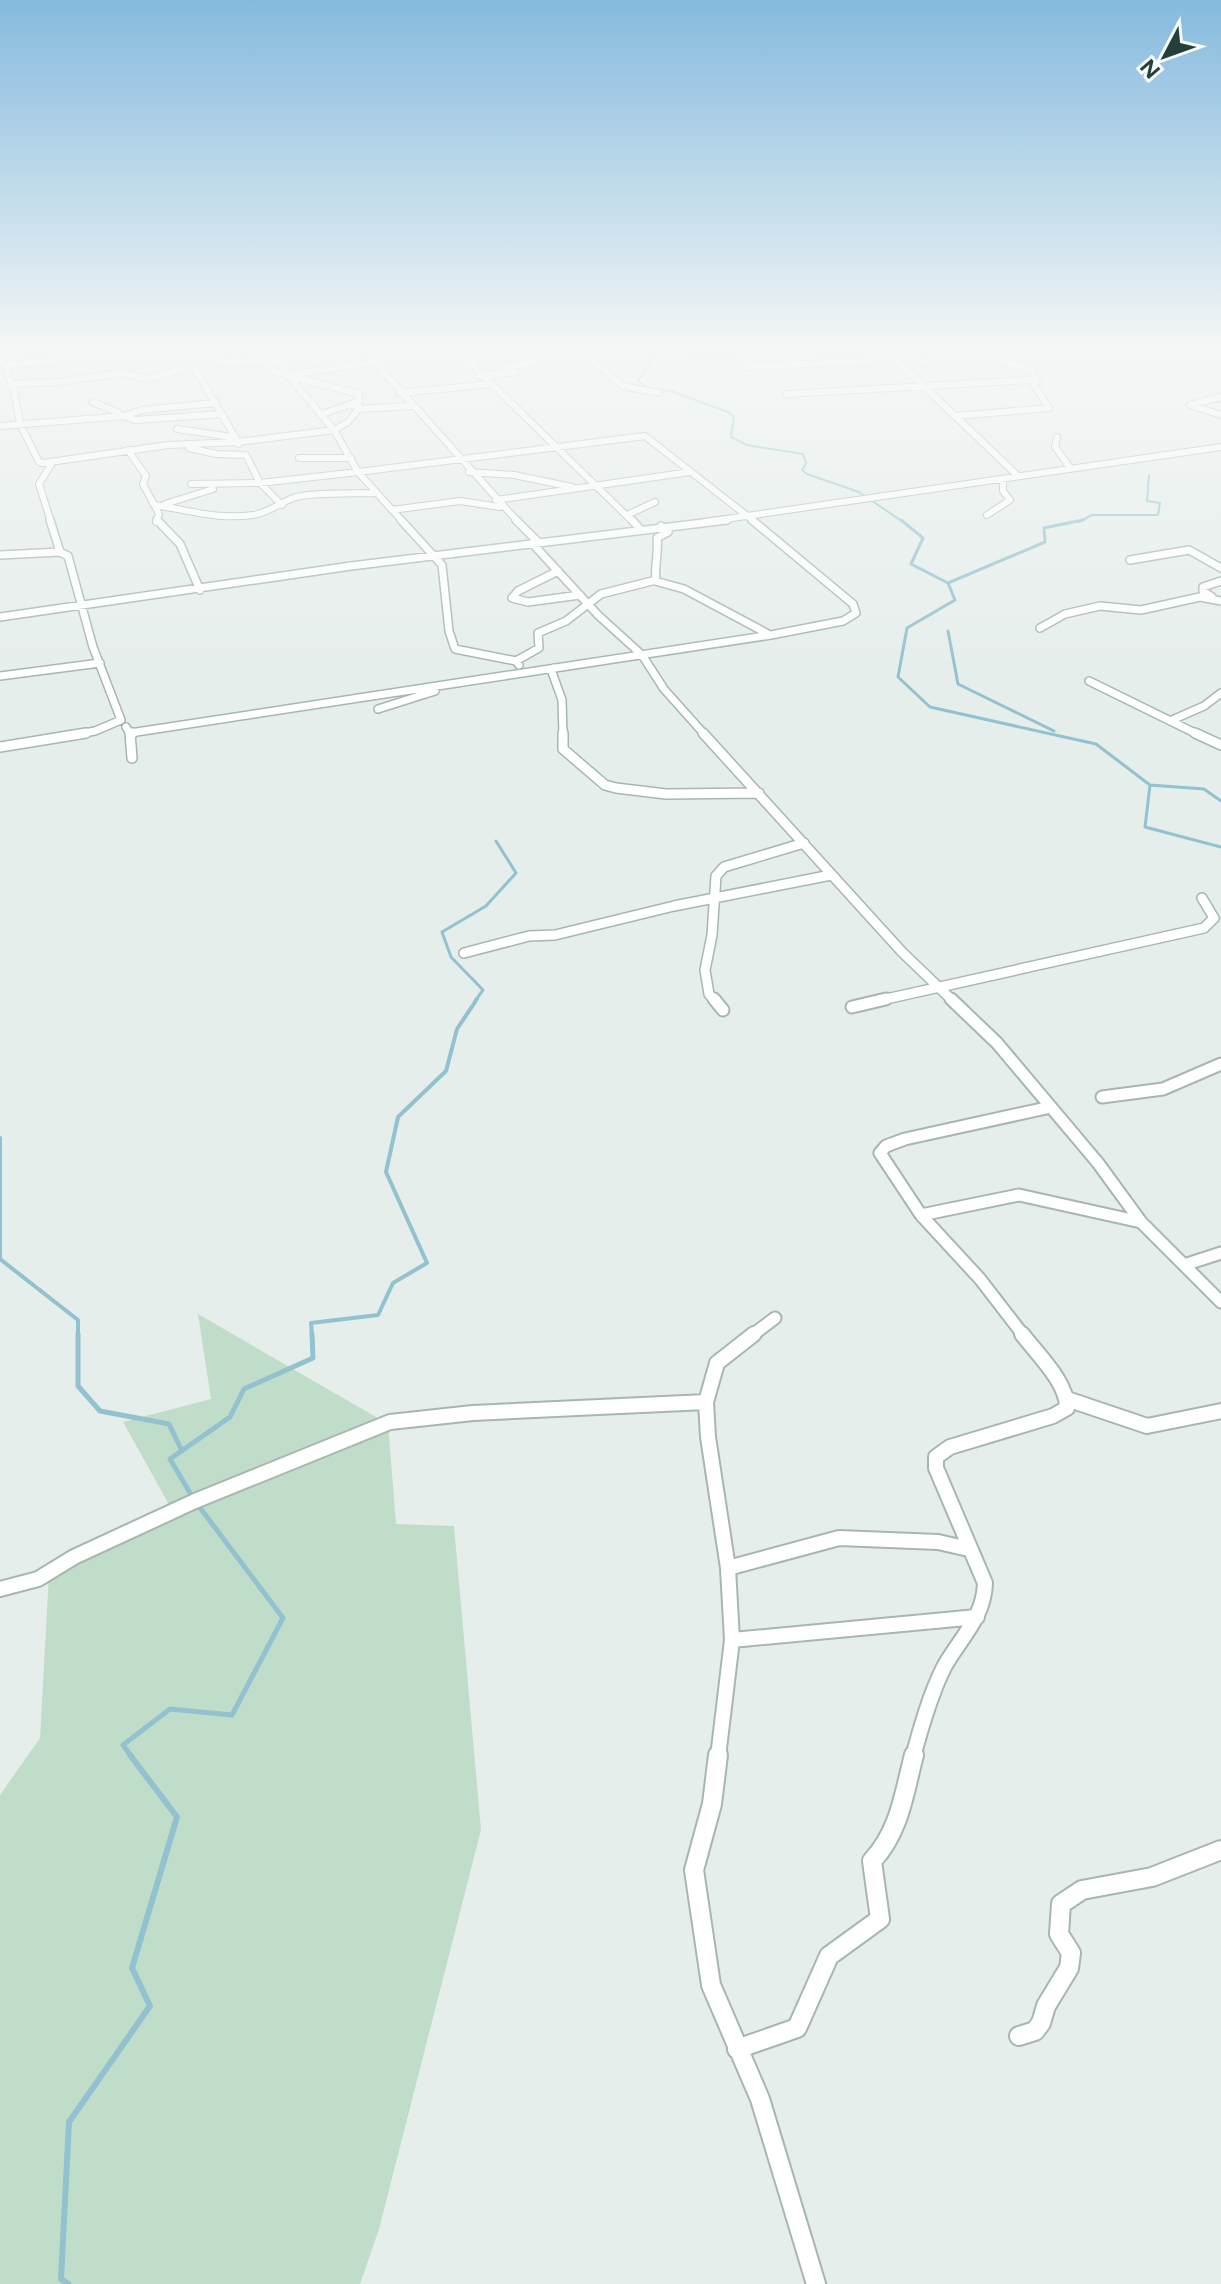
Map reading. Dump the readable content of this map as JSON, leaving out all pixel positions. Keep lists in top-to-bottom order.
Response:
{
  "north": "bottom left"
}
